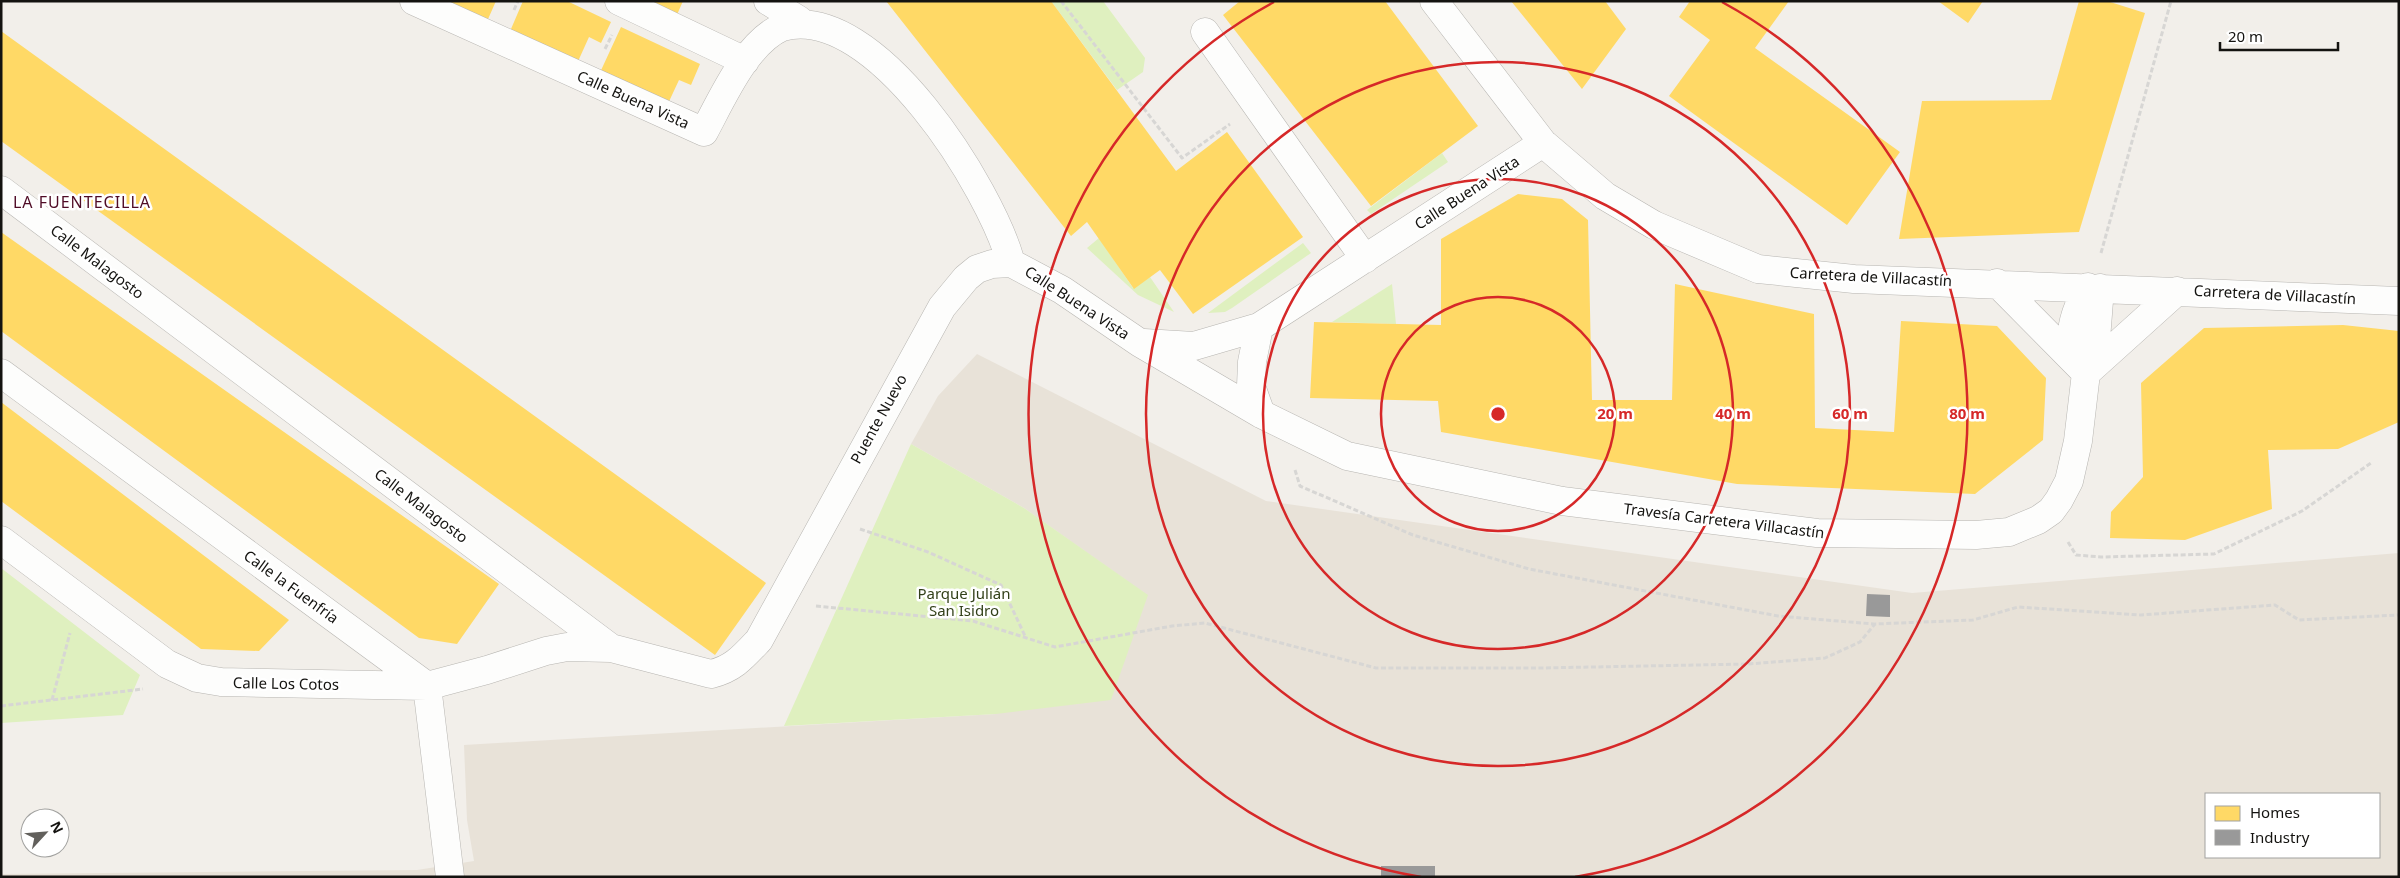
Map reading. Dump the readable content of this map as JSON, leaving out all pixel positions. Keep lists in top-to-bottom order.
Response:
{
  "streets": {
    "street": [
      "Calle Buena Vista",
      "Calle Malagosto",
      "Carretera de Villacastín",
      "Puente Nuevo",
      "Travesía Carretera Villacastín",
      "Calle la Fuenfría",
      "Calle Los Cotos"
    ]
  },
  "crossings": [
    ["Calle Buena Vista", "Carretera de Villacastín"],
    ["Calle Buena Vista", "Puente Nuevo"],
    ["Calle Buena Vista", "Travesía Carretera Villacastín"],
    ["Calle Malagosto", "Puente Nuevo"],
    ["Calle Malagosto", "Calle Los Cotos"],
    ["Carretera de Villacastín", "Travesía Carretera Villacastín"],
    ["Calle la Fuenfría", "Calle Los Cotos"]
  ],
  "districts": ["LA FUENTECILLA"],
  "parks": ["Parque Julián San Isidro"],
  "legend": ["Homes", "Industry"],
  "scale_bar": "20 m",
  "north": "top right",
  "rings": [
    "20 m",
    "40 m",
    "60 m",
    "80 m"
  ]
}
